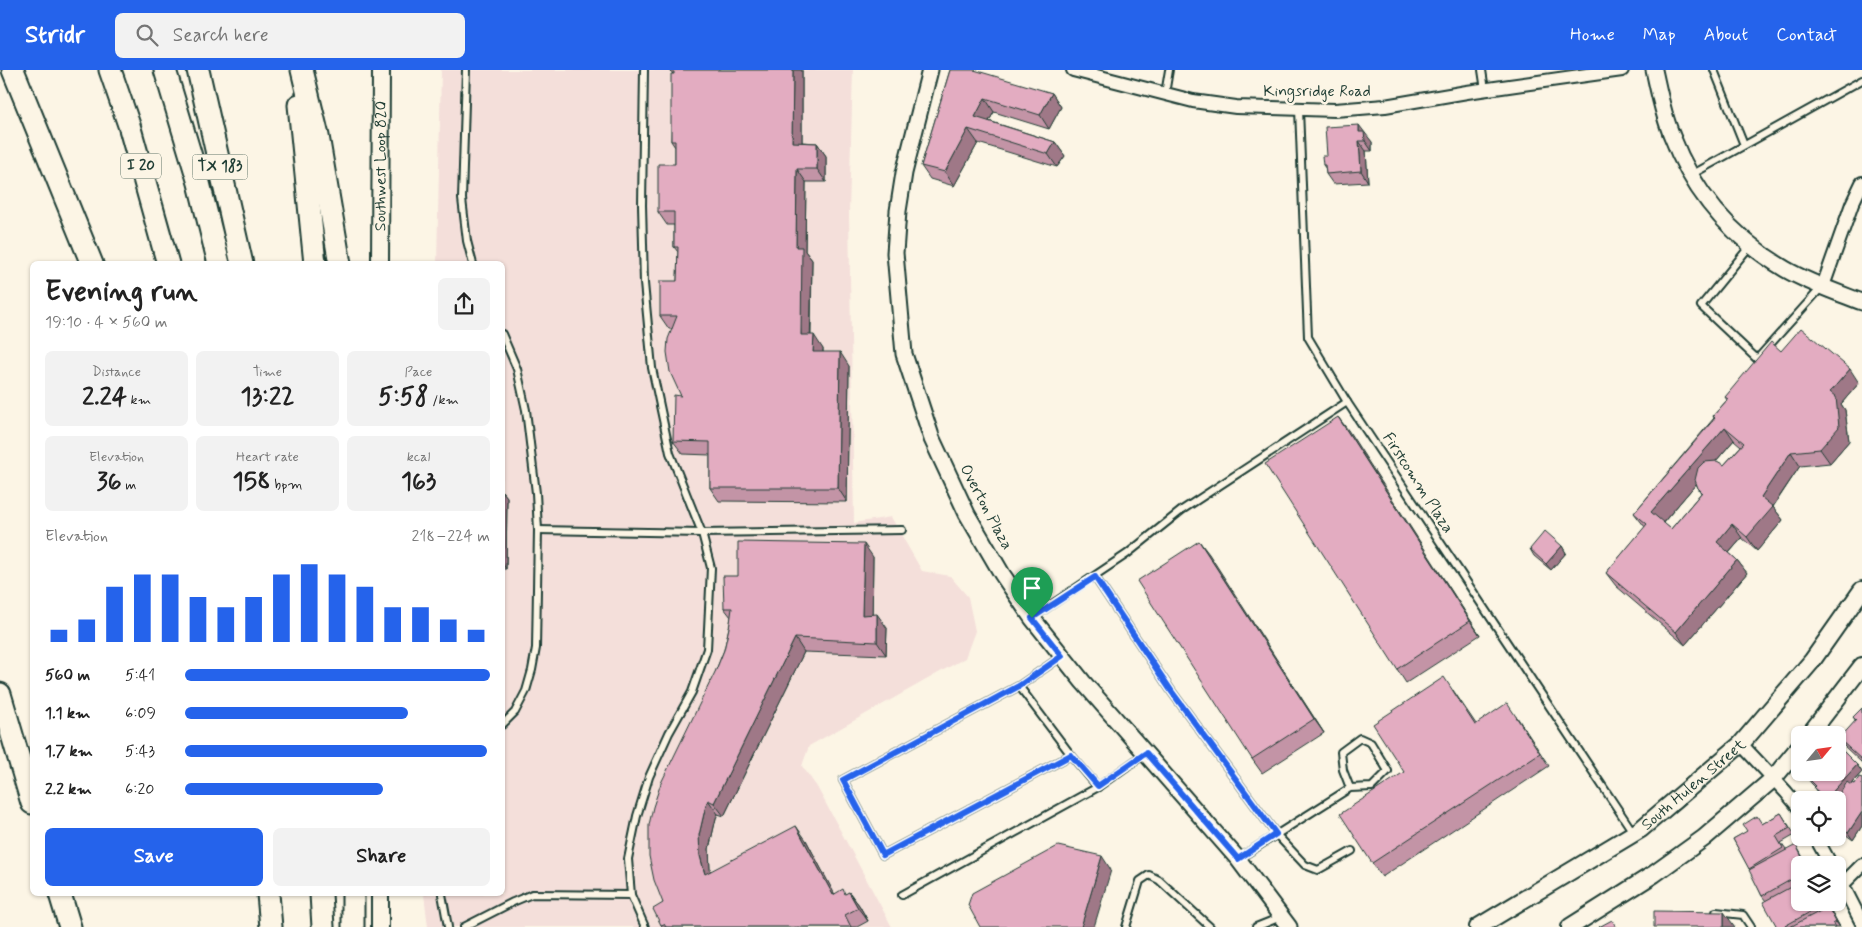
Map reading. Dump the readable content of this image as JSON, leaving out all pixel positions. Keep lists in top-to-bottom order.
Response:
{
  "streets": {
    "highway": ["I 20", "TX 183"],
    "main road": ["Southwest Loop 820", "South Hulen Street"],
    "street": ["Kingsridge Road", "Overton Plaza"],
    "lane": ["Firstcomm Plaza"]
  },
  "crossings": [
    ["Kingsridge Road", "Firstcomm Plaza"],
    ["Firstcomm Plaza", "South Hulen Street"]
  ],
  "north": "top right",
  "page": {
    "header": "Stridr",
    "search": "Search here",
    "nav": [
      "Home",
      "Map",
      "About",
      "Contact"
    ],
    "heading": ["Evening run", "19:10 · 4 × 560 m"],
    "stats": [
      ["Distance", "2.24 km"],
      ["Time", "13:22"],
      ["Pace", "5:58 /km"],
      ["Elevation", "36 m"],
      ["Heart rate", "158 bpm"],
      ["kcal", "163"]
    ],
    "chart": ["Elevation", "218–224 m"],
    "list": [
      {
        "name": "560 m",
        "note": "5:41"
      },
      {
        "name": "1.1 km",
        "note": "6:09"
      },
      {
        "name": "1.7 km",
        "note": "5:43"
      },
      {
        "name": "2.2 km",
        "note": "6:20"
      }
    ],
    "buttons": ["Save", "Share"]
  }
}
